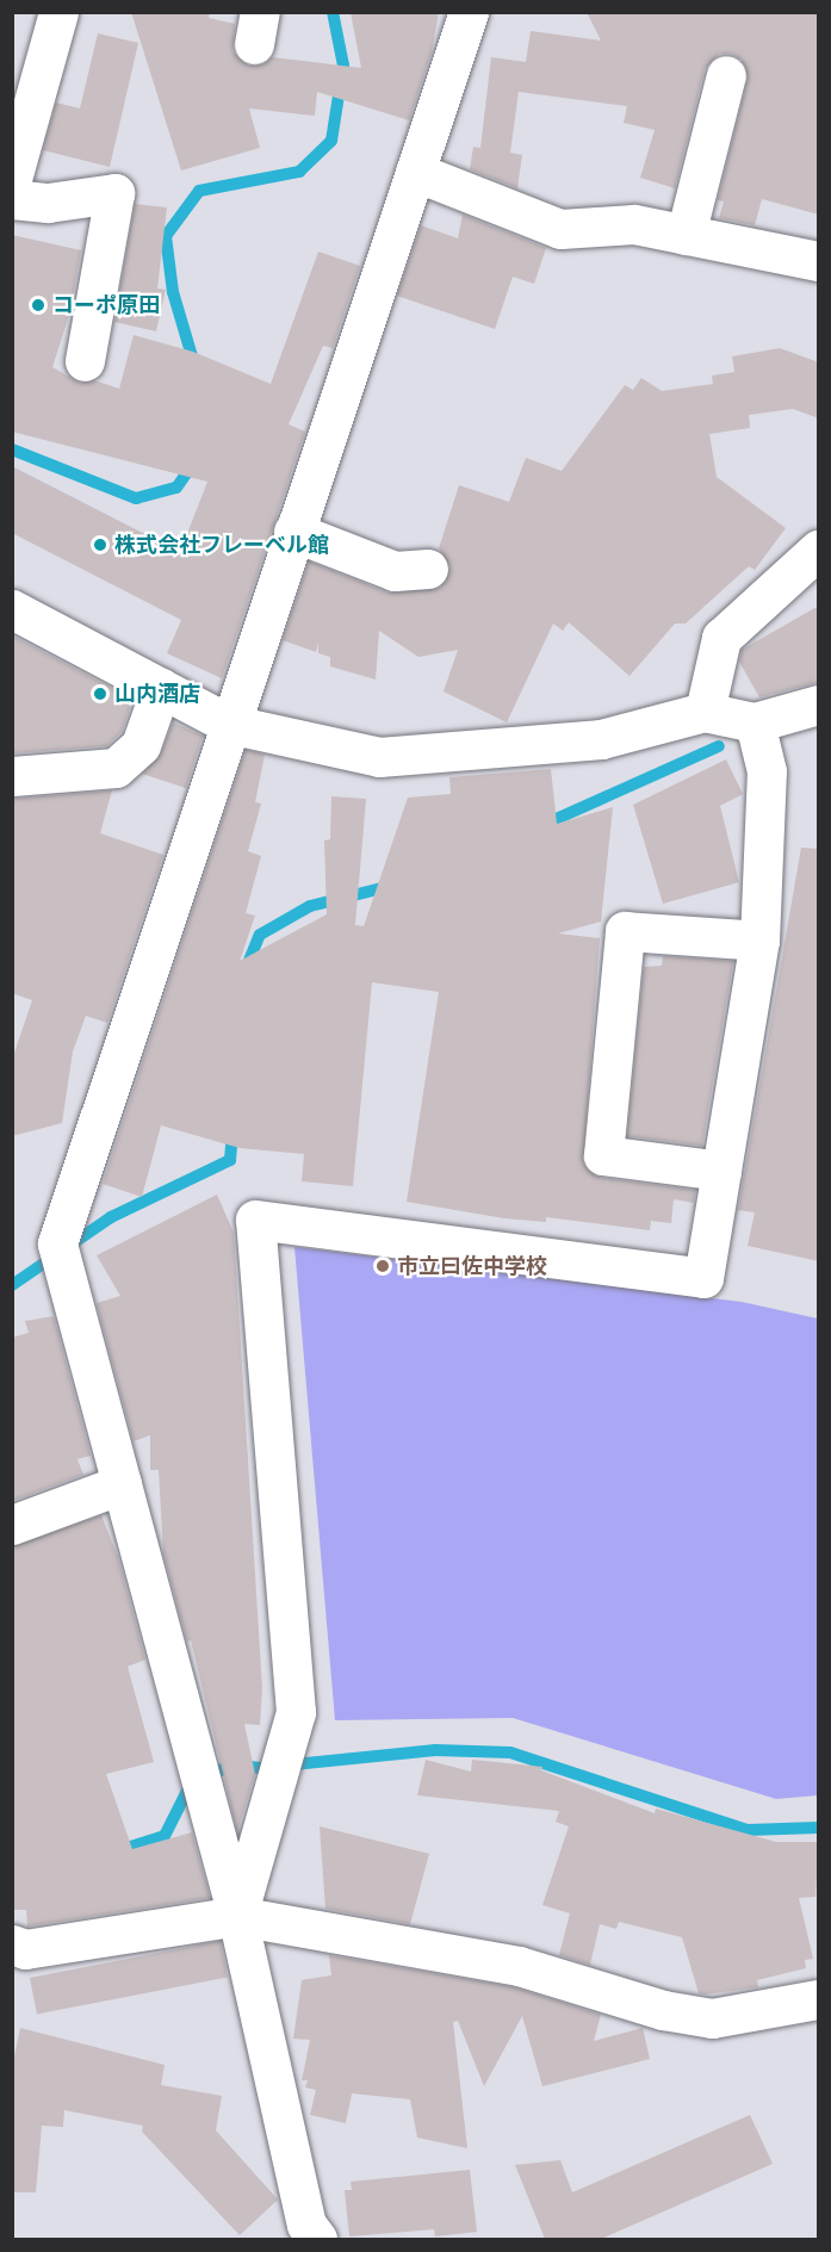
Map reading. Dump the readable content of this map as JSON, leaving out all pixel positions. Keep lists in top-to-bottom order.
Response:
{
  "places": [
    "コーポ原田",
    "株式会社フレーベル館",
    "山内酒店",
    "市立曰佐中学校"
  ]
}
